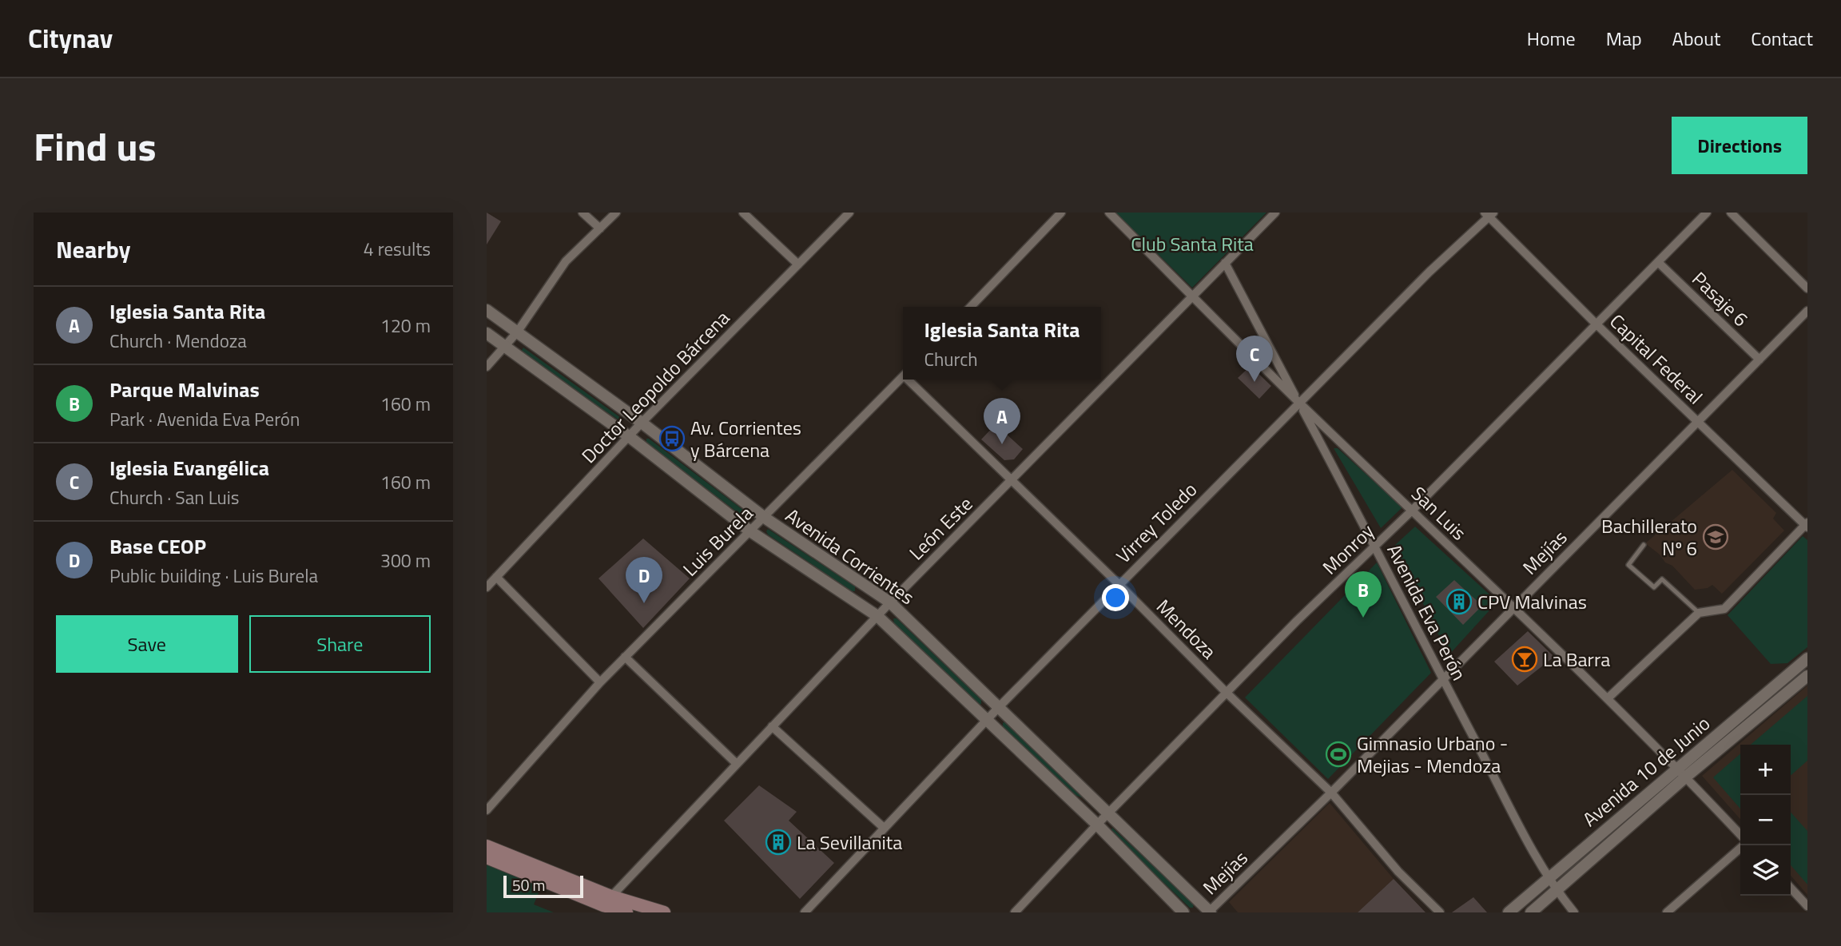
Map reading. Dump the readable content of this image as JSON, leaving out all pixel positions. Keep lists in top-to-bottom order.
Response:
{
  "streets": {
    "street": [
      "Pasaje 6",
      "Capital Federal",
      "Doctor Leopoldo Bárcena",
      "San Luis",
      "Virrey Toledo",
      "León Este",
      "Luis Burela",
      "Monroy",
      "Mejías",
      "Avenida Corrientes",
      "Avenida Eva Perón",
      "Mendoza",
      "Avenida 10 de Junio"
    ]
  },
  "crossings": [
    ["Pasaje 6", "Monroy"],
    ["Pasaje 6", "Mejías"],
    ["Capital Federal", "Virrey Toledo"],
    ["Capital Federal", "Monroy"],
    ["Capital Federal", "Mejías"],
    ["Doctor Leopoldo Bárcena", "Avenida Corrientes"],
    ["San Luis", "Virrey Toledo"],
    ["San Luis", "León Este"],
    ["San Luis", "Monroy"],
    ["San Luis", "Mejías"],
    ["San Luis", "Avenida Eva Perón"],
    ["San Luis", "Avenida 10 de Junio"],
    ["Virrey Toledo", "Avenida Corrientes"],
    ["Virrey Toledo", "Avenida Eva Perón"],
    ["Virrey Toledo", "Mendoza"],
    ["León Este", "Avenida Corrientes"],
    ["León Este", "Avenida Eva Perón"],
    ["León Este", "Mendoza"],
    ["Luis Burela", "Avenida Corrientes"],
    ["Monroy", "Avenida Corrientes"],
    ["Monroy", "Avenida Eva Perón"],
    ["Monroy", "Mendoza"],
    ["Mejías", "Avenida Corrientes"],
    ["Mejías", "Avenida Eva Perón"],
    ["Mejías", "Mendoza"],
    ["Avenida Eva Perón", "Avenida 10 de Junio"]
  ],
  "parks": ["Club Santa Rita"],
  "places": {
    "bus stop": ["Av. Corrientes y Bárcena"],
    "school or university": ["Bachillerato Nº 6"],
    "building": ["CPV Malvinas", "La Sevillanita"],
    "bar": ["La Barra"],
    "sports": ["Gimnasio Urbano - Mejias - Mendoza"]
  },
  "scale_bar": "50 m",
  "page": {
    "header": "Citynav",
    "nav": [
      "Home",
      "Map",
      "About",
      "Contact"
    ],
    "title": "Find us",
    "buttons": [
      "Directions",
      ["Save", "Share"]
    ],
    "heading": ["Nearby", "4 results"],
    "list": [
      {
        "mark": "A",
        "name": "Iglesia Santa Rita",
        "note": "Church · Mendoza",
        "value": "120 m"
      },
      {
        "mark": "B",
        "name": "Parque Malvinas",
        "note": "Park · Avenida Eva Perón",
        "value": "160 m"
      },
      {
        "mark": "C",
        "name": "Iglesia Evangélica",
        "note": "Church · San Luis",
        "value": "160 m"
      },
      {
        "mark": "D",
        "name": "Base CEOP",
        "note": "Public building · Luis Burela",
        "value": "300 m"
      }
    ],
    "popup": ["Iglesia Santa Rita", "Church"],
    "pins": [
      "C",
      "A",
      "D",
      "B"
    ],
    "map_buttons": ["+", "−"],
    "scale": "50 m"
  }
}
